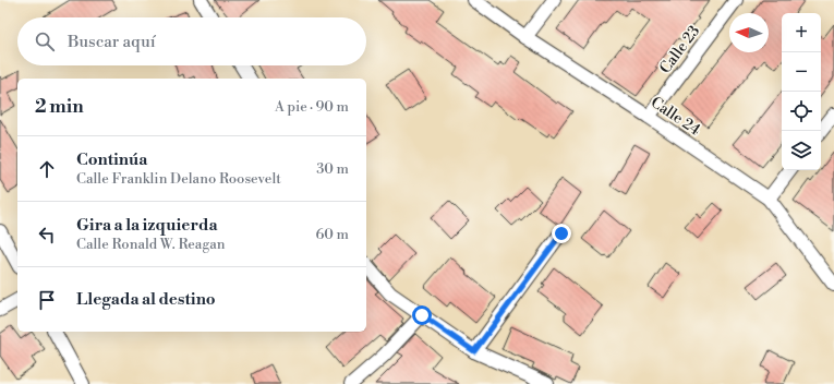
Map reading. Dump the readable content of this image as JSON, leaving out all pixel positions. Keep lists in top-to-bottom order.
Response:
{
  "streets": {
    "street": ["Calle 23", "Calle 24"]
  },
  "crossings": [
    ["Calle 23", "Calle 24"]
  ],
  "north": "left",
  "page": {
    "map_buttons": ["+", "−"],
    "search": "Buscar aquí",
    "heading": ["2 min", "A pie · 90 m"],
    "list": [
      ["Continúa", "Calle Franklin Delano Roosevelt", "30 m"],
      ["Gira a la izquierda", "Calle Ronald W. Reagan", "60 m"],
      "Llegada al destino"
    ]
  }
}
